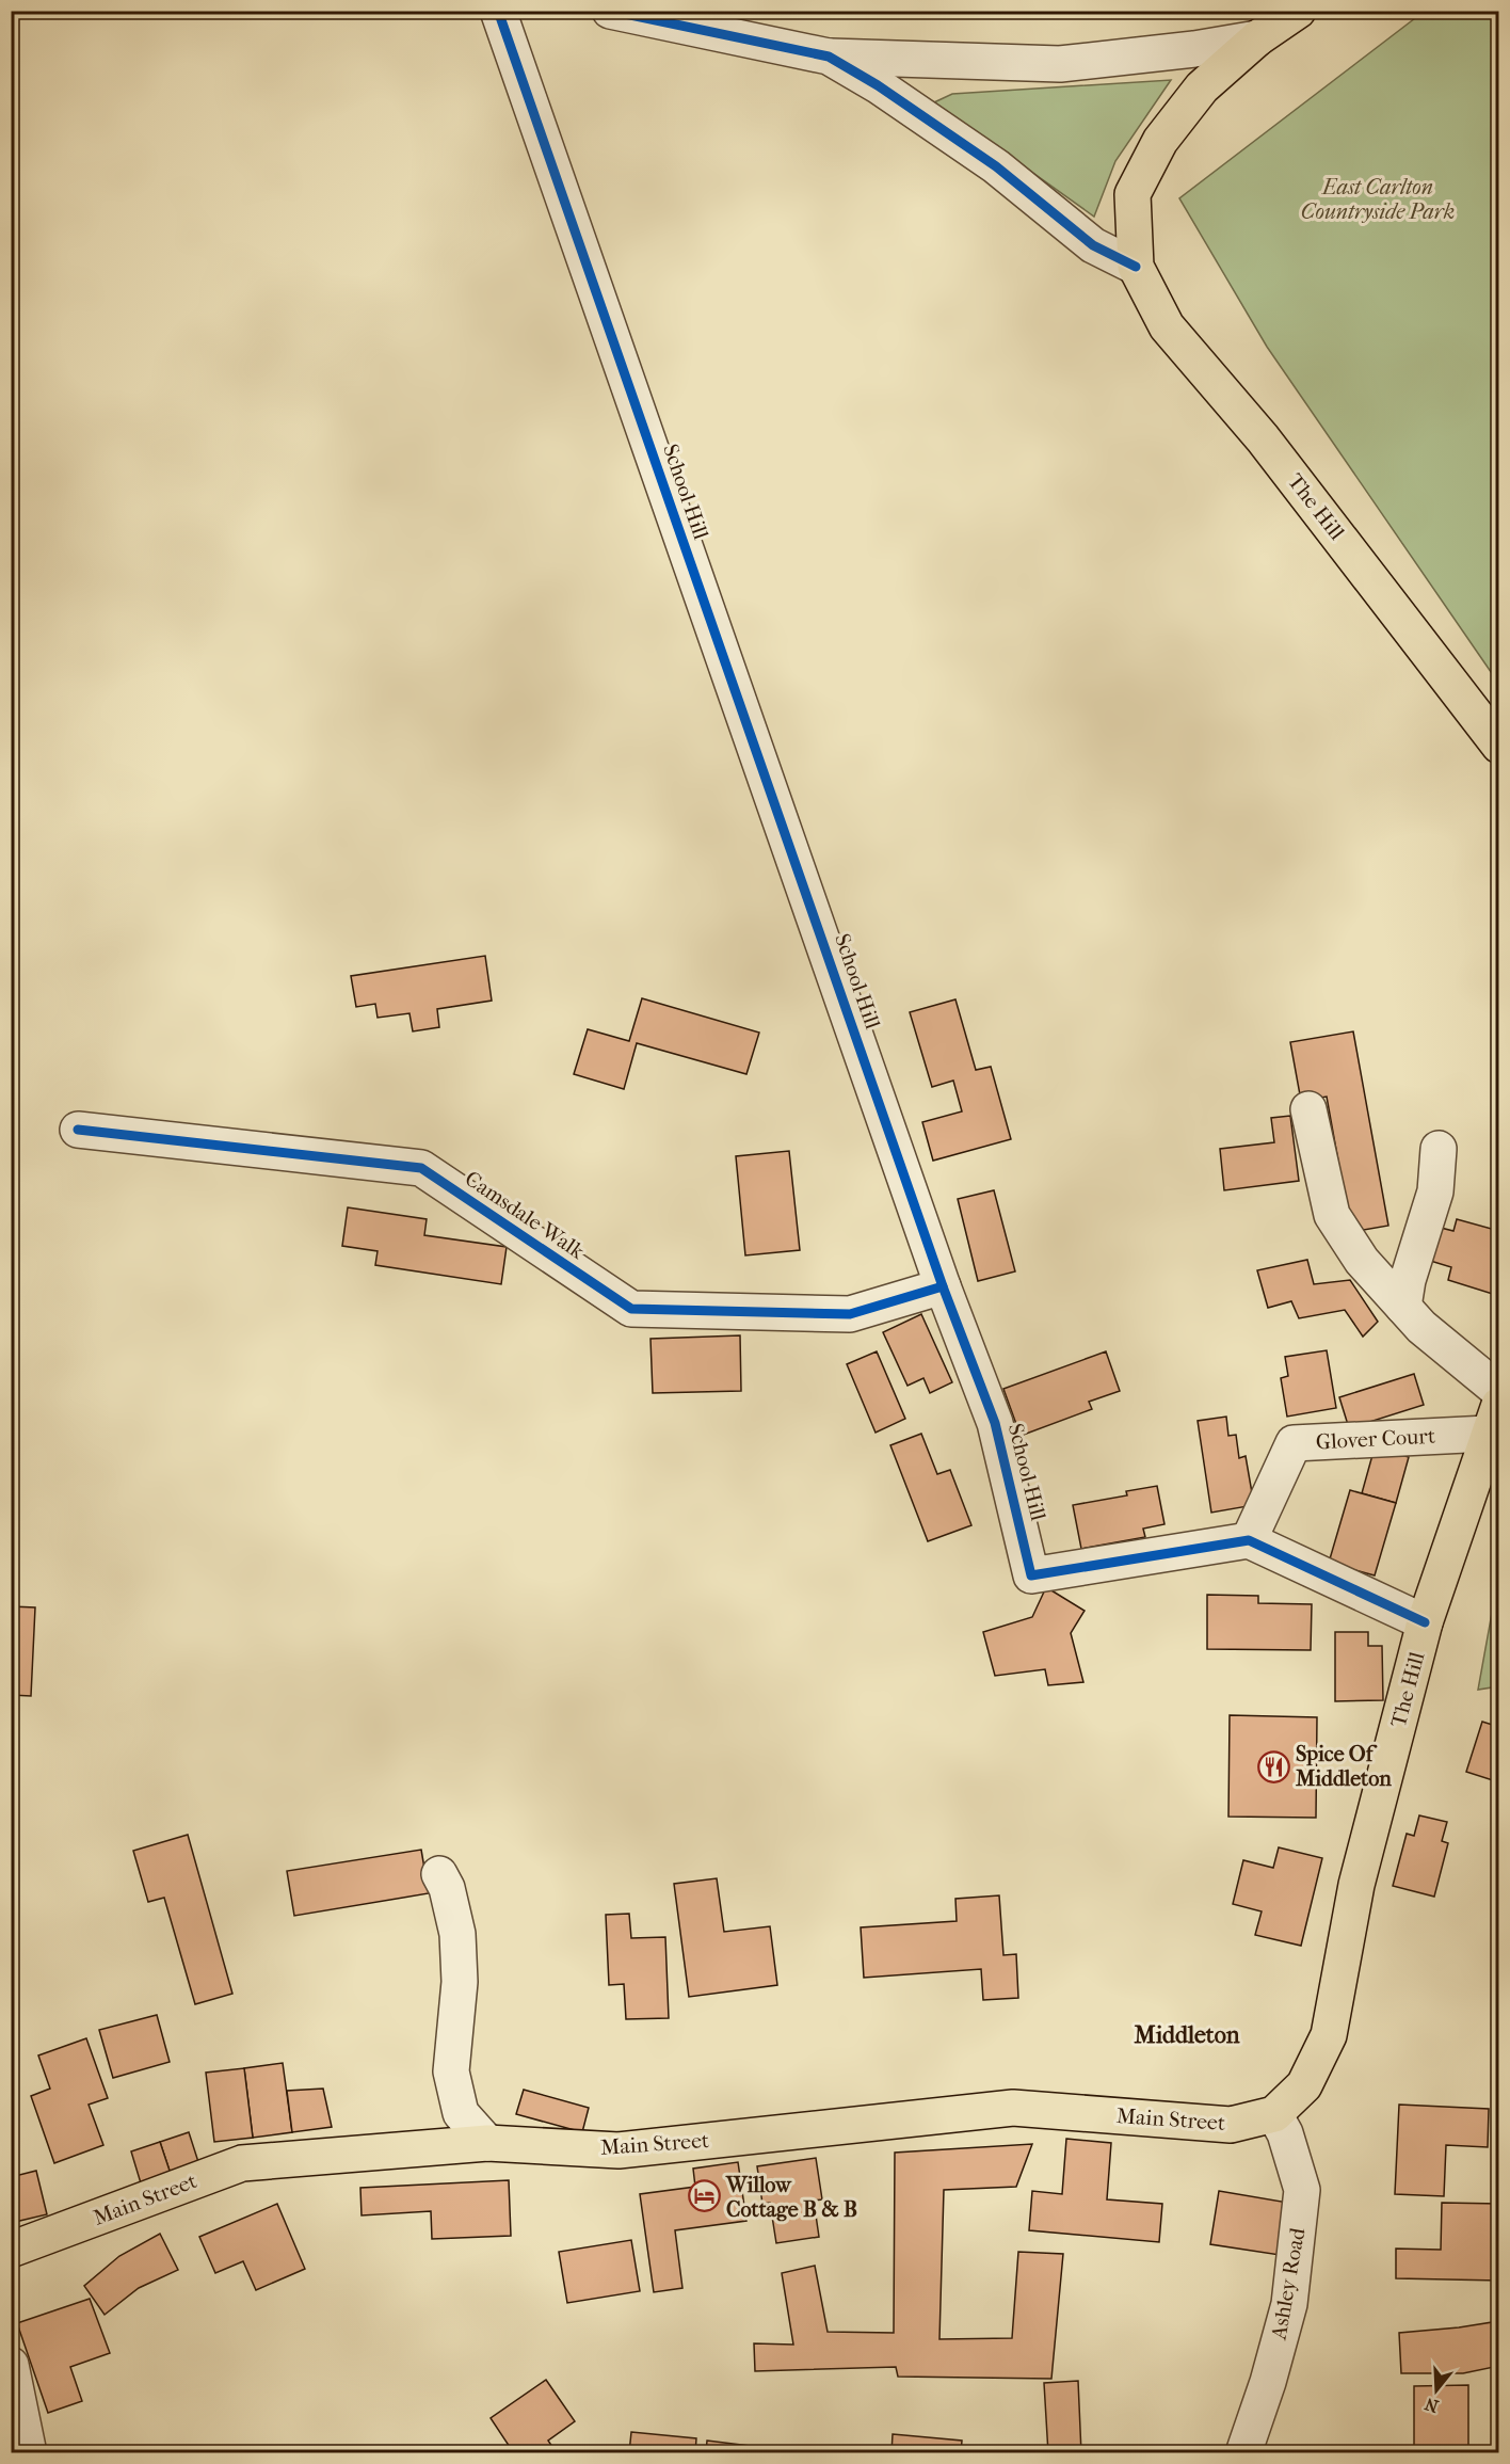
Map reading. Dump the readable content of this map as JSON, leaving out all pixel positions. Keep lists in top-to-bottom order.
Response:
{
  "streets": {
    "main road": ["The Hill", "Main Street"],
    "street": [
      "School Hill",
      "Camsdale Walk",
      "Glover Court",
      "Ashley Road"
    ]
  },
  "crossings": [
    ["School Hill", "Camsdale Walk"],
    ["School Hill", "Glover Court"],
    ["The Hill", "Glover Court"],
    ["The Hill", "Main Street"],
    ["The Hill", "Ashley Road"],
    ["Main Street", "Ashley Road"]
  ],
  "districts": ["Middleton"],
  "parks": ["East Carlton Countryside Park"],
  "places": {
    "restaurant": ["Spice Of Middleton"],
    "hotel": ["Willow Cottage B & B"]
  },
  "north": "bottom"
}
